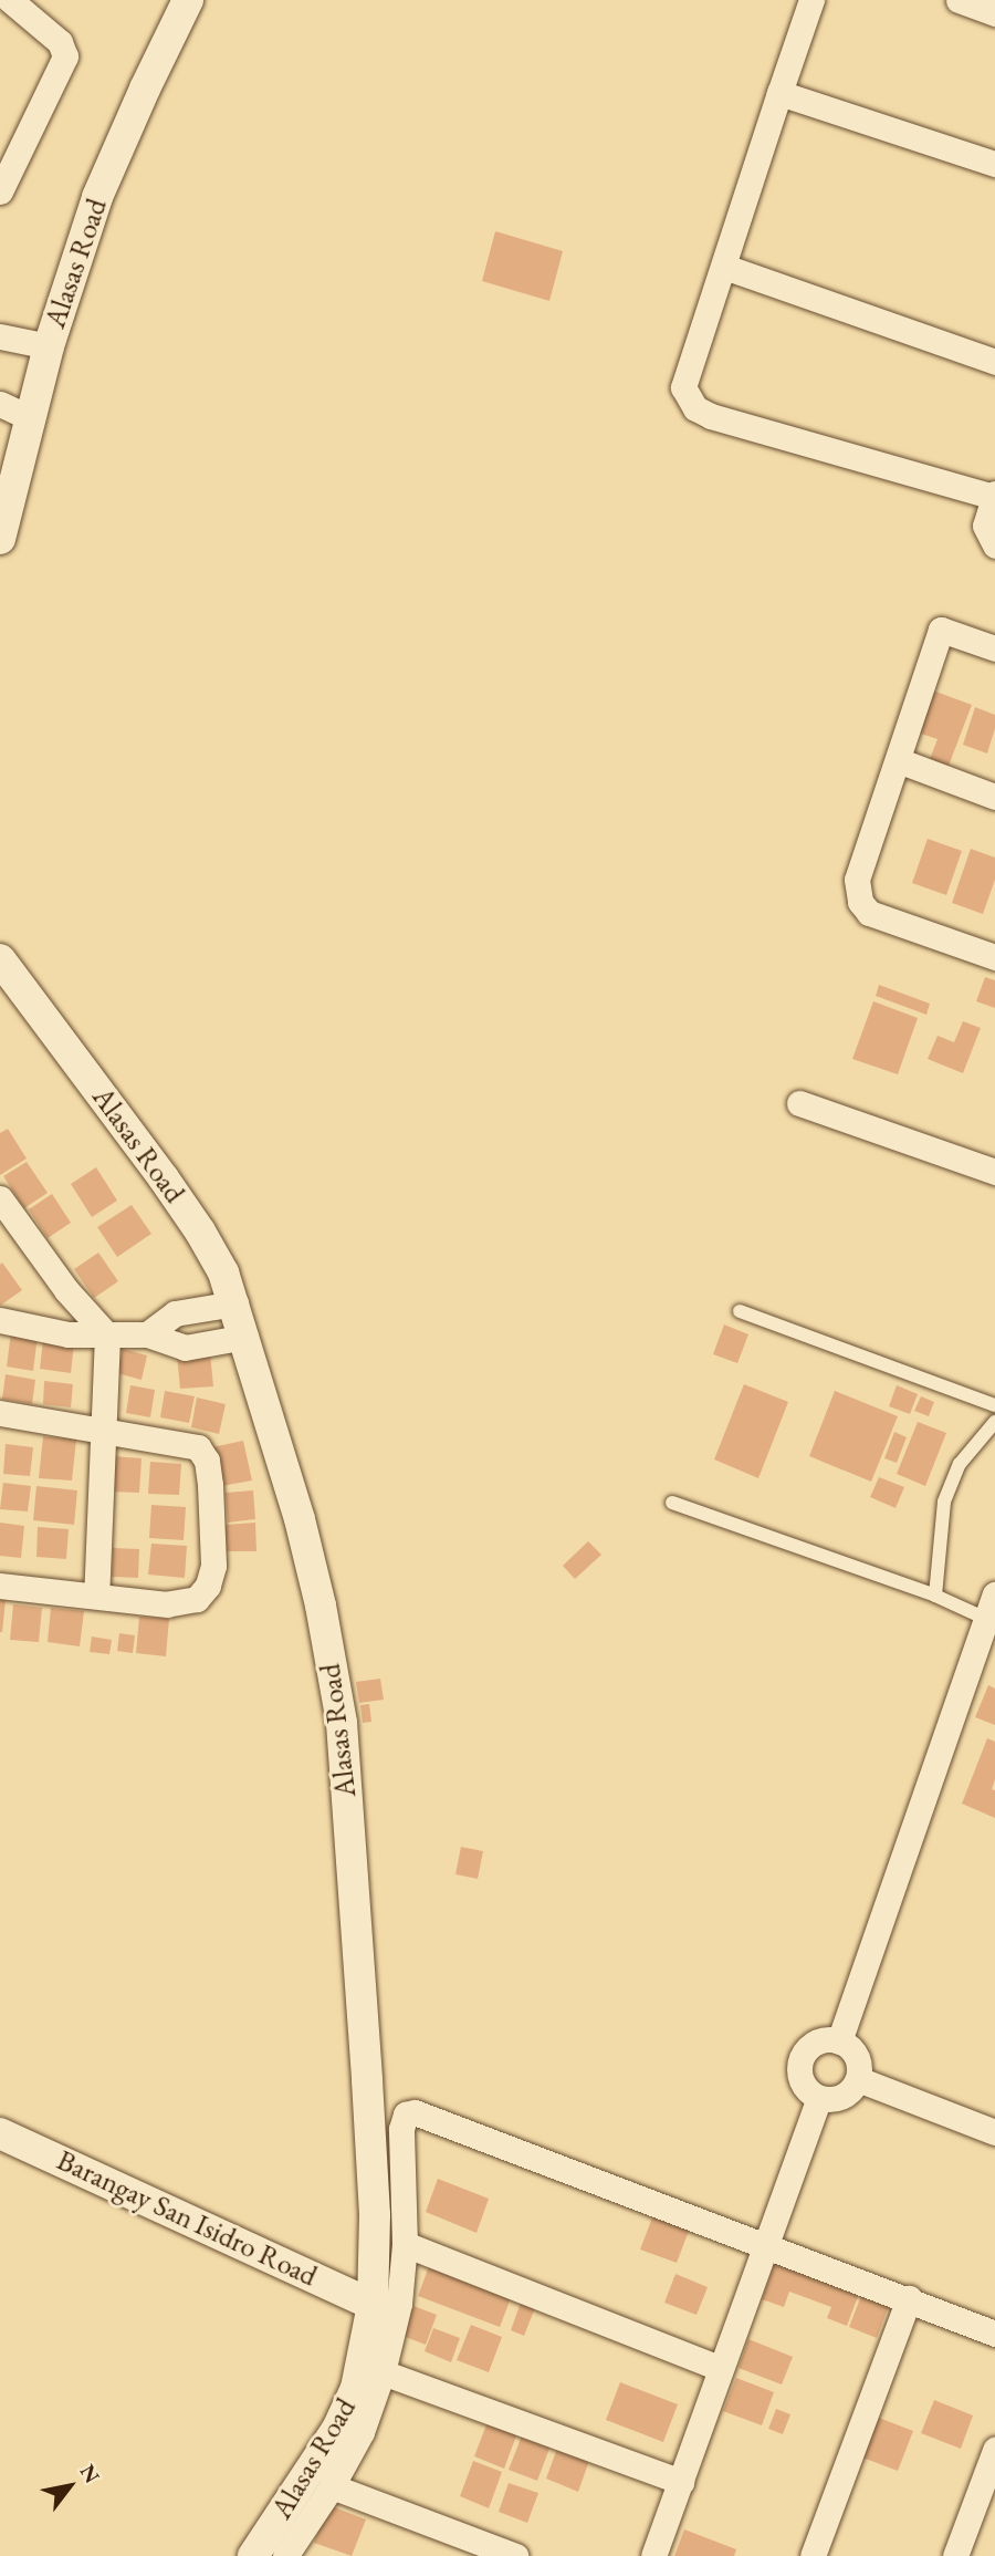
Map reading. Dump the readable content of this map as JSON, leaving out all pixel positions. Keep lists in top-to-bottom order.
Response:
{
  "streets": {
    "street": ["Alasas Road", "Barangay San Isidro Road"]
  },
  "crossings": [
    ["Alasas Road", "Barangay San Isidro Road"]
  ],
  "north": "top right"
}
